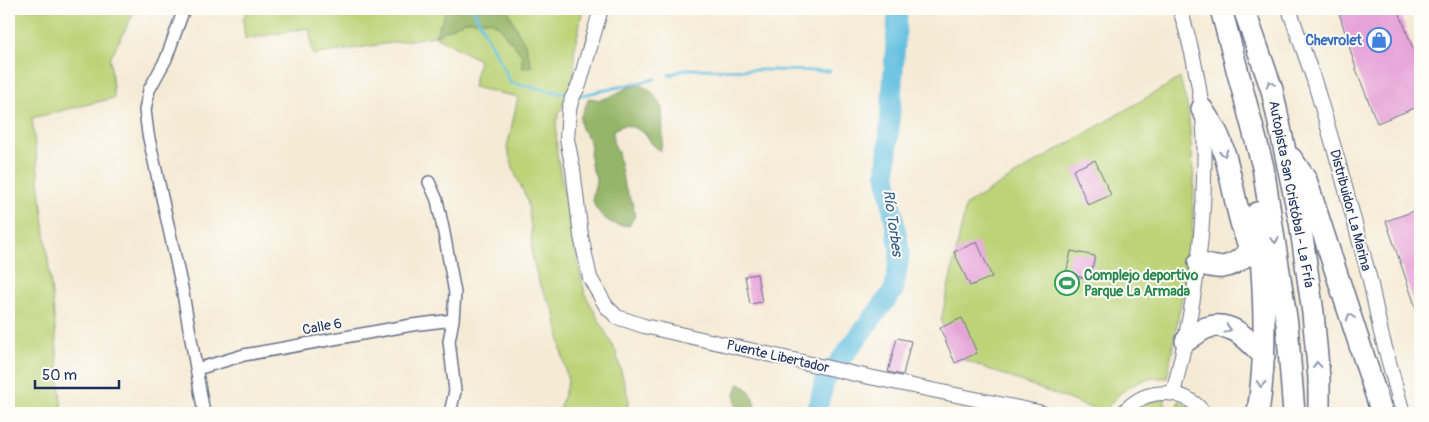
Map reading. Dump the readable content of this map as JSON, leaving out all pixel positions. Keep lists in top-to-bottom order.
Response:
{
  "streets": {
    "highway": ["Autopista San Cristóbal - La Fría"],
    "street": ["Distribuidor La Marina", "Calle 6", "Puente Libertador"]
  },
  "water": ["Río Torbes"],
  "places": {
    "shop": ["Chevrolet"],
    "sports": ["Complejo deportivo Parque La Armada"]
  },
  "scale_bar": "50 m"
}
